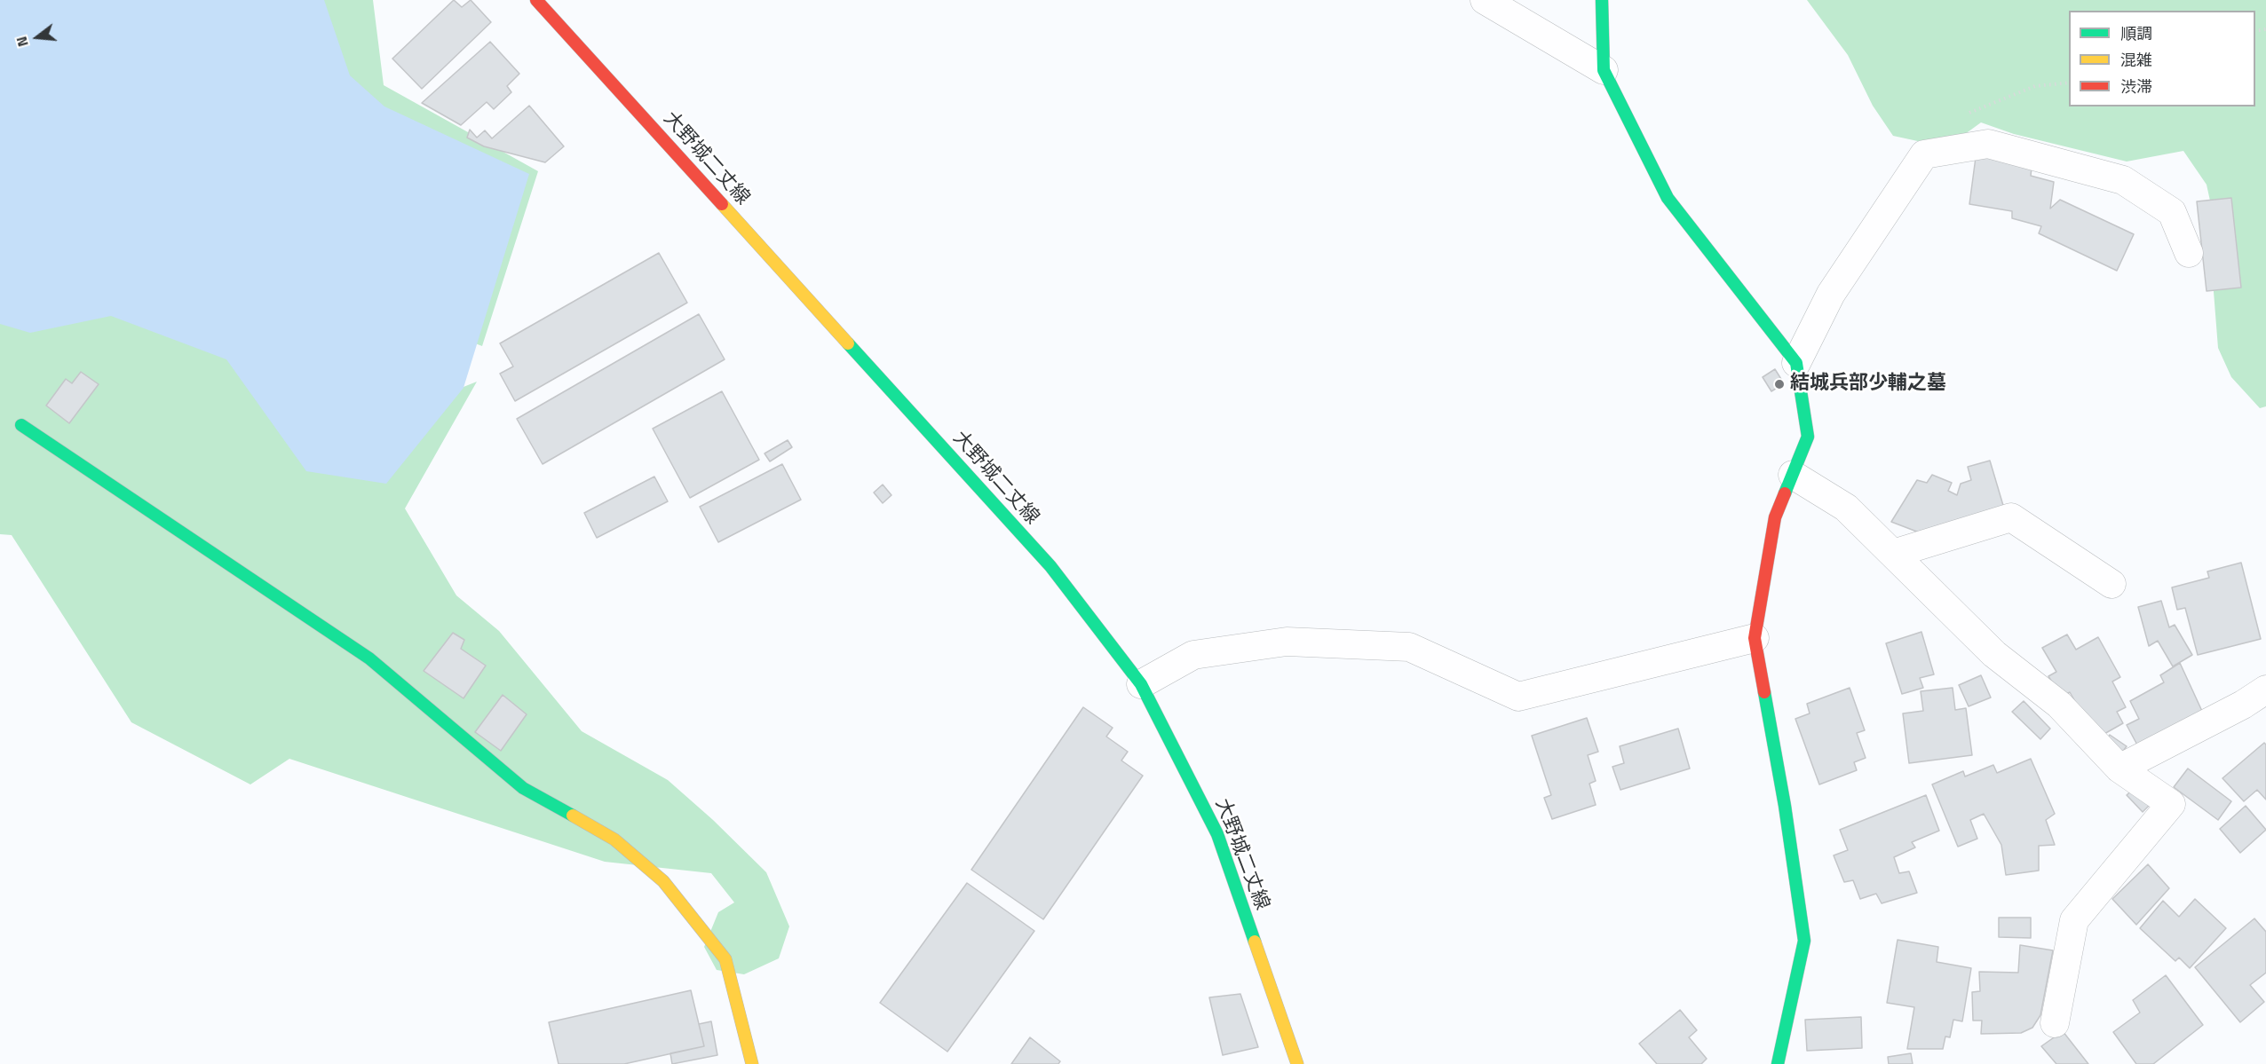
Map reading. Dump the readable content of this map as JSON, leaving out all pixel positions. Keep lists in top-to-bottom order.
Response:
{
  "streets": {
    "street": ["大野城二丈線"]
  },
  "places": ["結城兵部少輔之墓"],
  "legend": ["順調", "混雑", "渋滞"],
  "north": "left"
}
